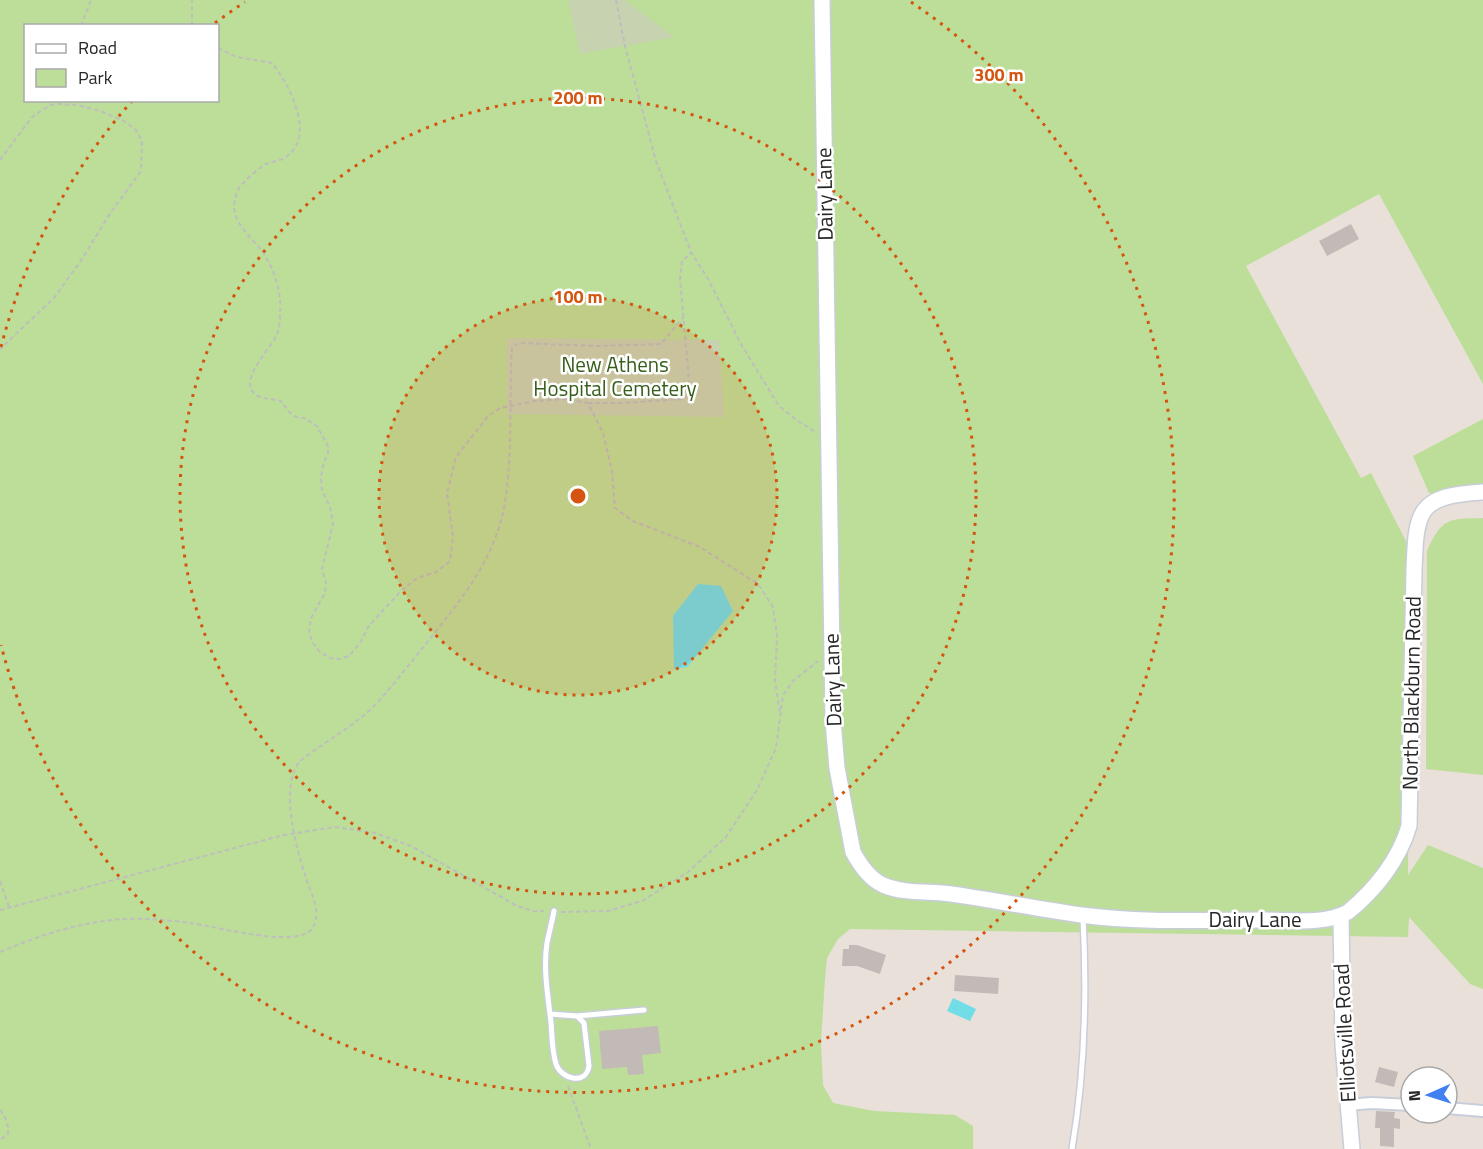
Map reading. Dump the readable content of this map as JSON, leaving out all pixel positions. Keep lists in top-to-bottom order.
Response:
{
  "streets": {
    "street": ["Dairy Lane", "North Blackburn Road", "Elliotsville Road"]
  },
  "crossings": [
    ["Dairy Lane", "North Blackburn Road"],
    ["Dairy Lane", "Elliotsville Road"],
    ["North Blackburn Road", "Elliotsville Road"]
  ],
  "parks": ["New Athens Hospital Cemetery"],
  "legend": ["Road", "Park"],
  "north": "left",
  "rings": ["300 m", "200 m", "100 m"]
}
